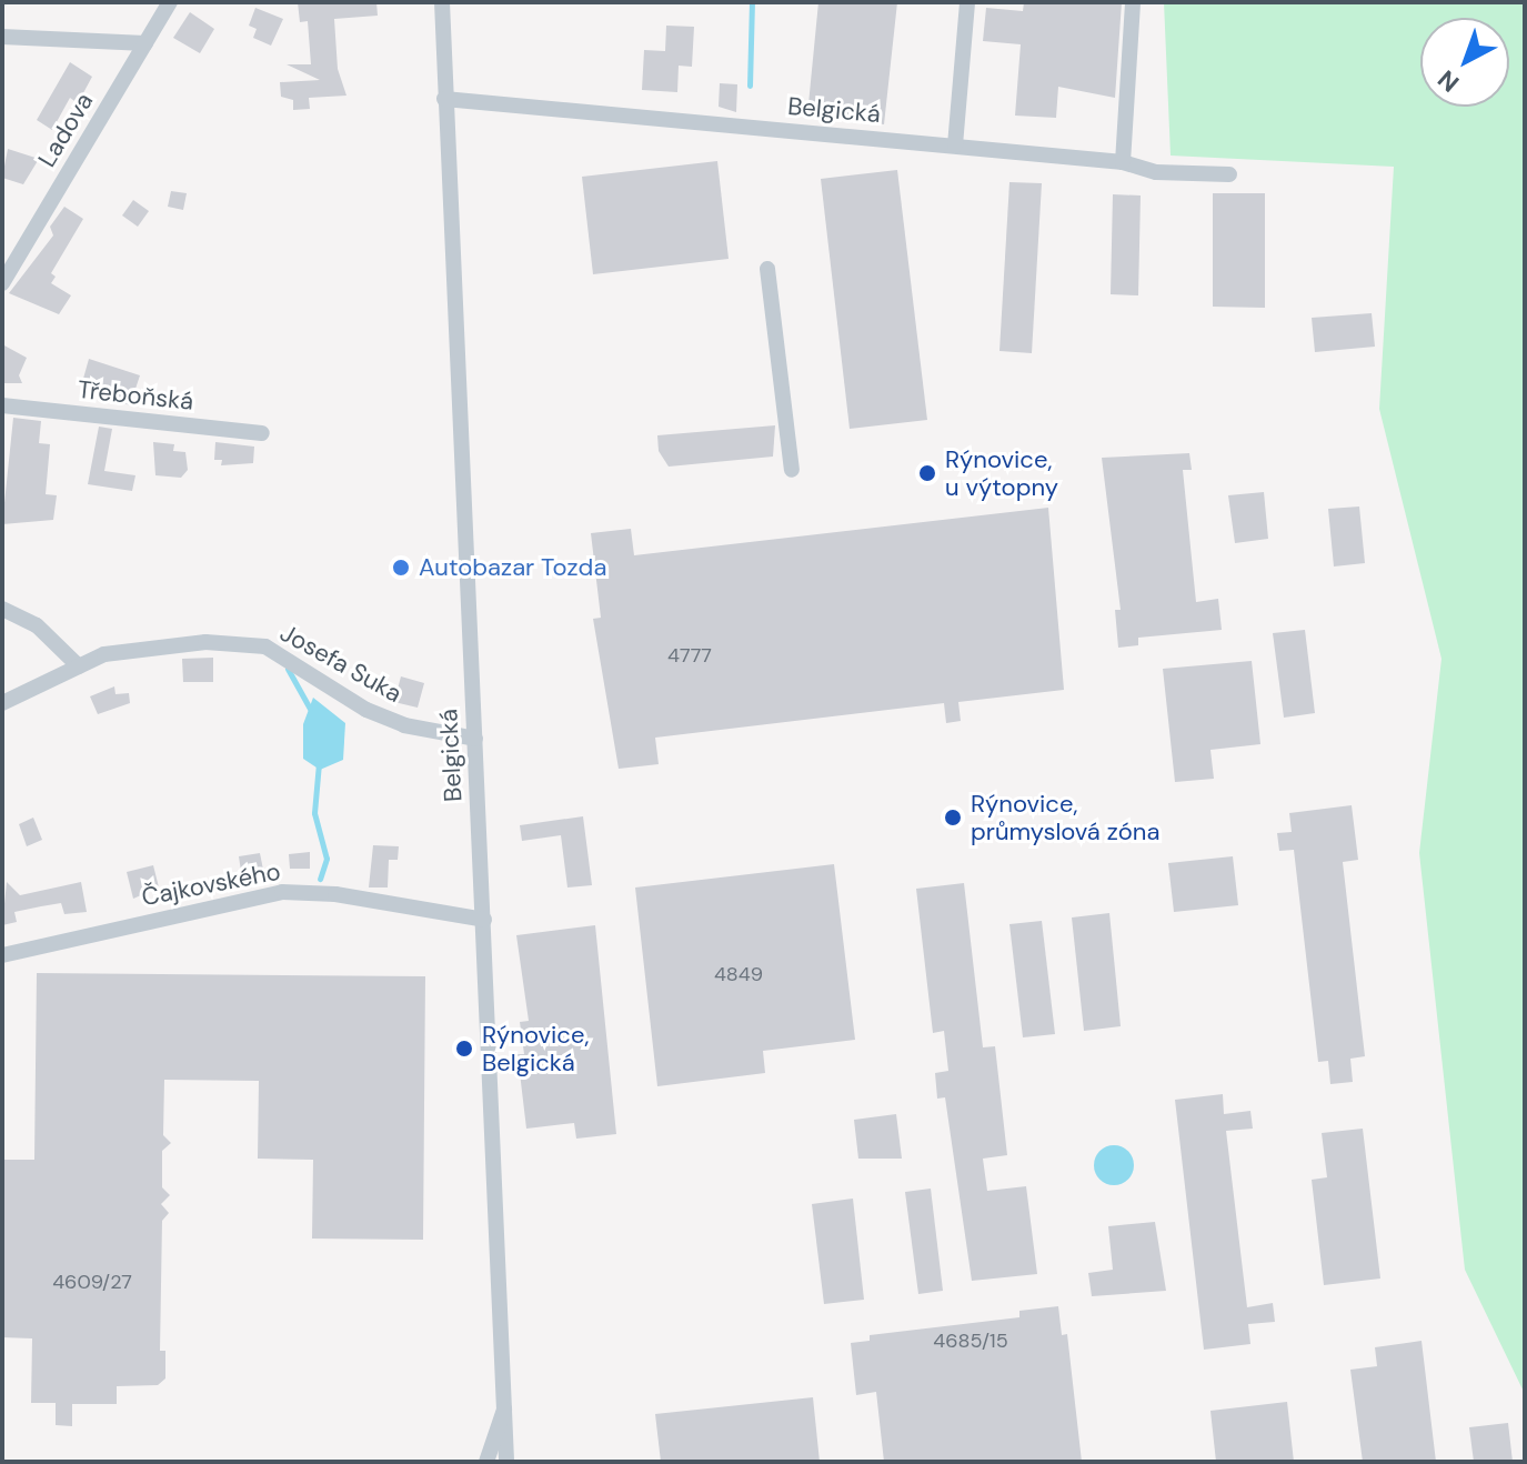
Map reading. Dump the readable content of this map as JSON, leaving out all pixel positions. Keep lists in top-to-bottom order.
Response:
{
  "streets": {
    "street": [
      "Belgická",
      "Ladova",
      "Třeboňská",
      "Josefa Suka",
      "Čajkovského"
    ]
  },
  "crossings": [
    ["Belgická", "Josefa Suka"],
    ["Belgická", "Čajkovského"]
  ],
  "places": [
    "Rýnovice, u výtopny",
    "Autobazar Tozda",
    "Rýnovice, průmyslová zóna",
    "Rýnovice, Belgická"
  ],
  "house_numbers": [
    "4777",
    "4849",
    "4609/27",
    "4685/15"
  ],
  "north": "bottom left"
}
